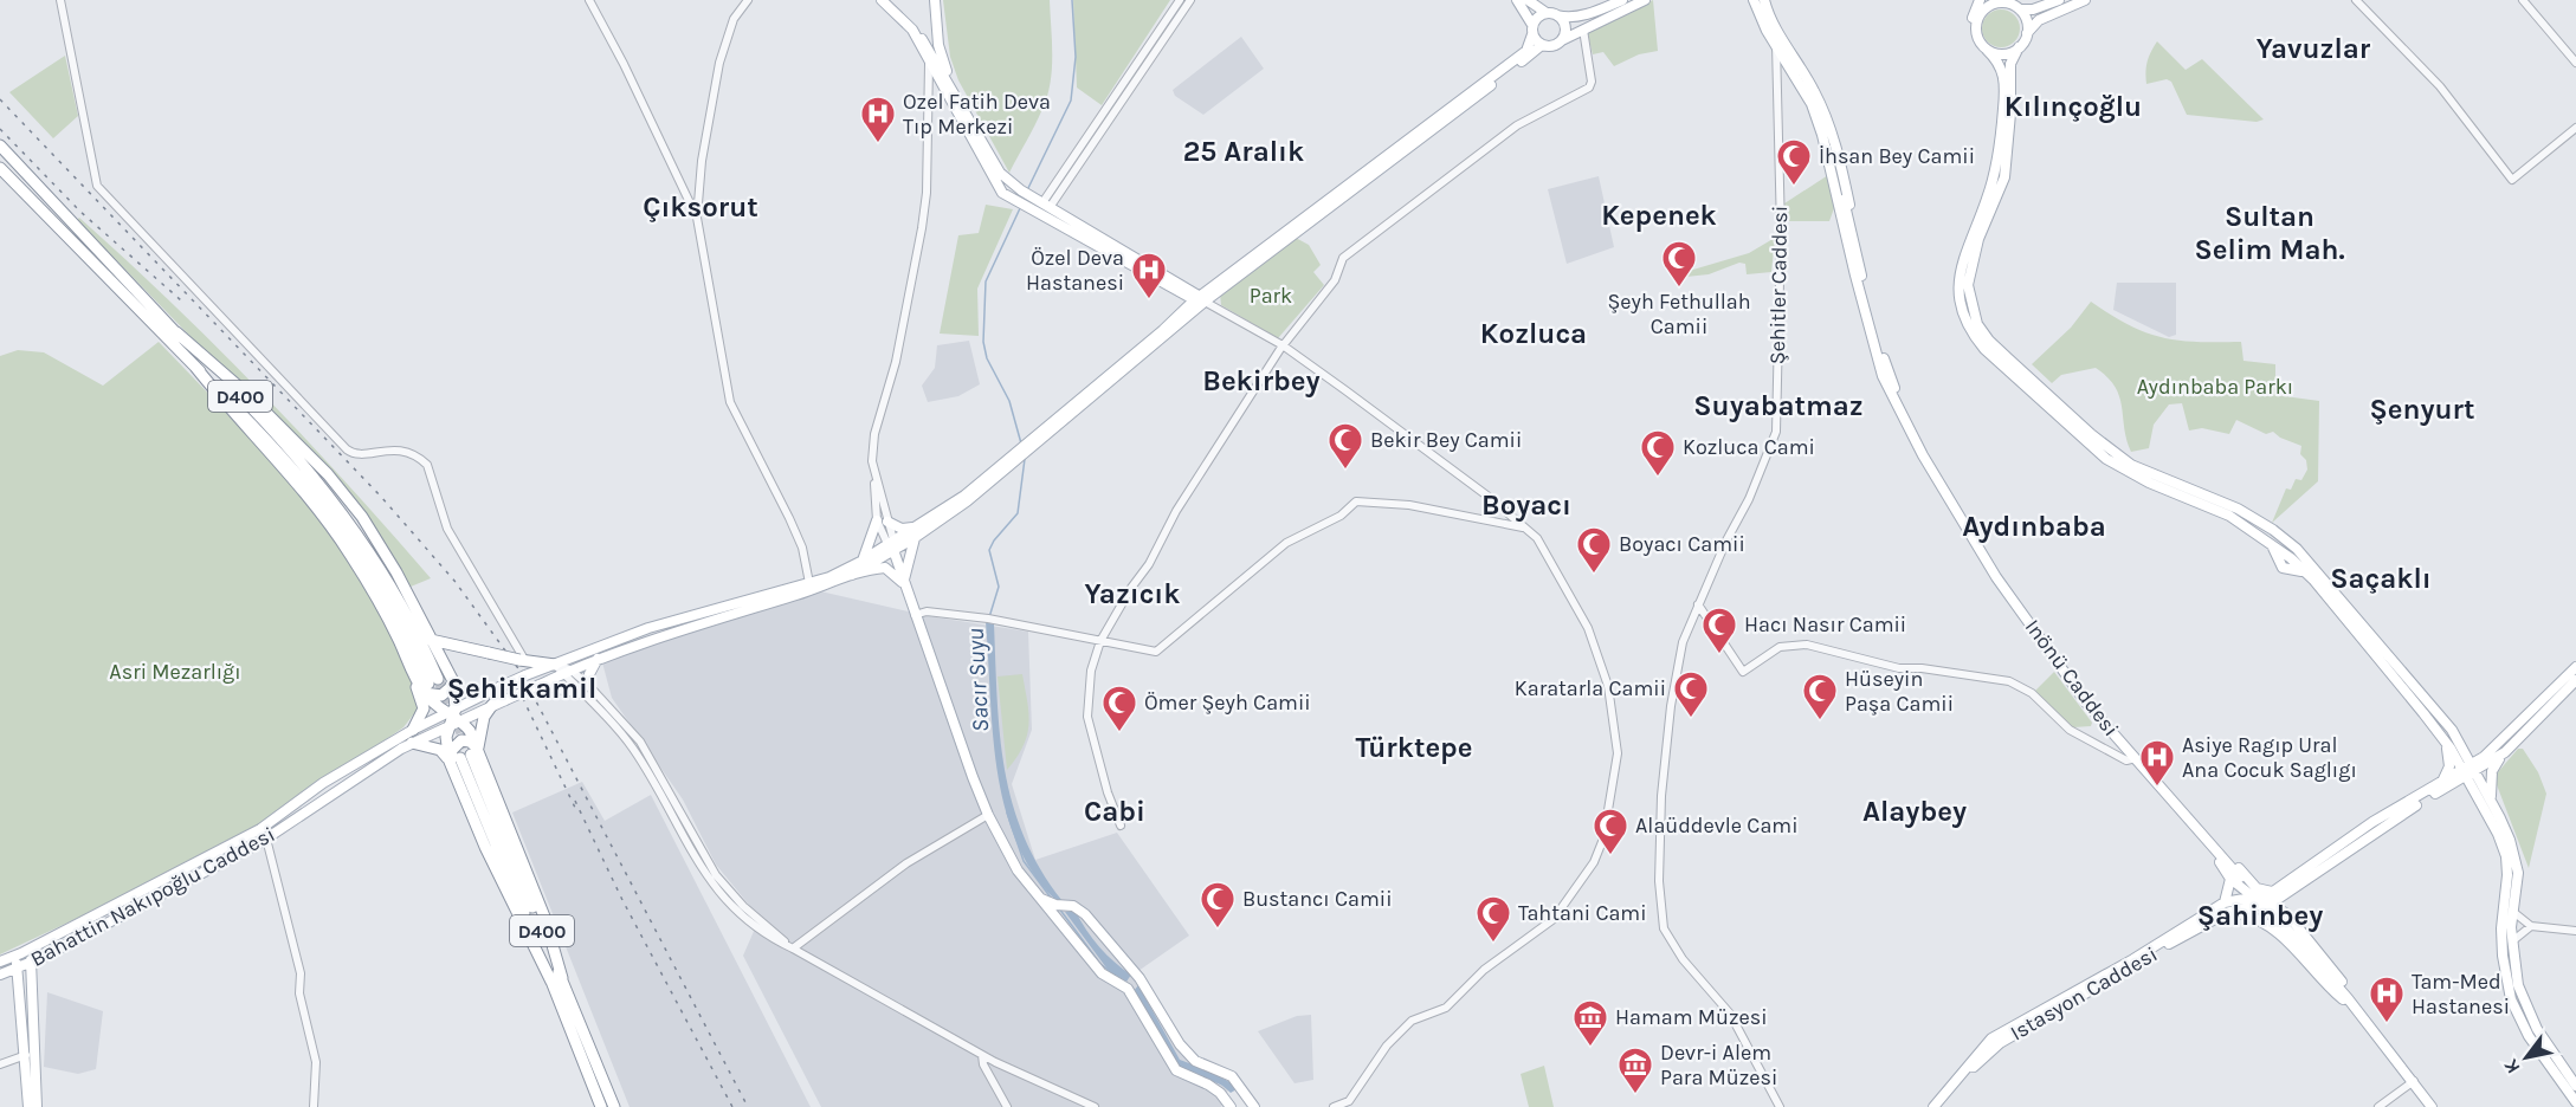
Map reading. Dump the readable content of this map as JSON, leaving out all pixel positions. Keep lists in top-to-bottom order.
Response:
{
  "streets": {
    "highway": ["D400"],
    "main road": ["Inönü Caddesi", "Bahattin Nakıpoğlu Caddesi", "Istasyon Caddesi"],
    "street": ["Şehitler Caddesi"]
  },
  "districts": [
    "Yavuzlar",
    "Kılınçoğlu",
    "25 Aralık",
    "Çıksorut",
    "Kepenek",
    "Sultan Selim Mah.",
    "Kozluca",
    "Bekirbey",
    "Suyabatmaz",
    "Şenyurt",
    "Boyacı",
    "Aydınbaba",
    "Saçaklı",
    "Yazıcık",
    "Şehitkamil",
    "Türktepe",
    "Cabi",
    "Alaybey",
    "Şahinbey"
  ],
  "water": ["Sacır Suyu"],
  "parks": ["Park", "Aydınbaba Parkı", "Asri Mezarlığı"],
  "places": {
    "hospital": [
      "Ozel Fatih Deva Tıp Merkezi",
      "Özel Deva Hastanesi",
      "Asiye Ragıp Ural Ana Cocuk Saglıgı",
      "Tam-Med Hastanesi"
    ],
    "mosque": [
      "İhsan Bey Camii",
      "Şeyh Fethullah Camii",
      "Bekir Bey Camii",
      "Kozluca Cami",
      "Boyacı Camii",
      "Hacı Nasır Camii",
      "Karatarla Camii",
      "Hüseyin Paşa Camii",
      "Ömer Şeyh Camii",
      "Alaüddevle Cami",
      "Bustancı Camii",
      "Tahtani Cami"
    ],
    "museum": ["Hamam Müzesi", "Devr-i Alem Para Müzesi"]
  },
  "north": "bottom left"
}
